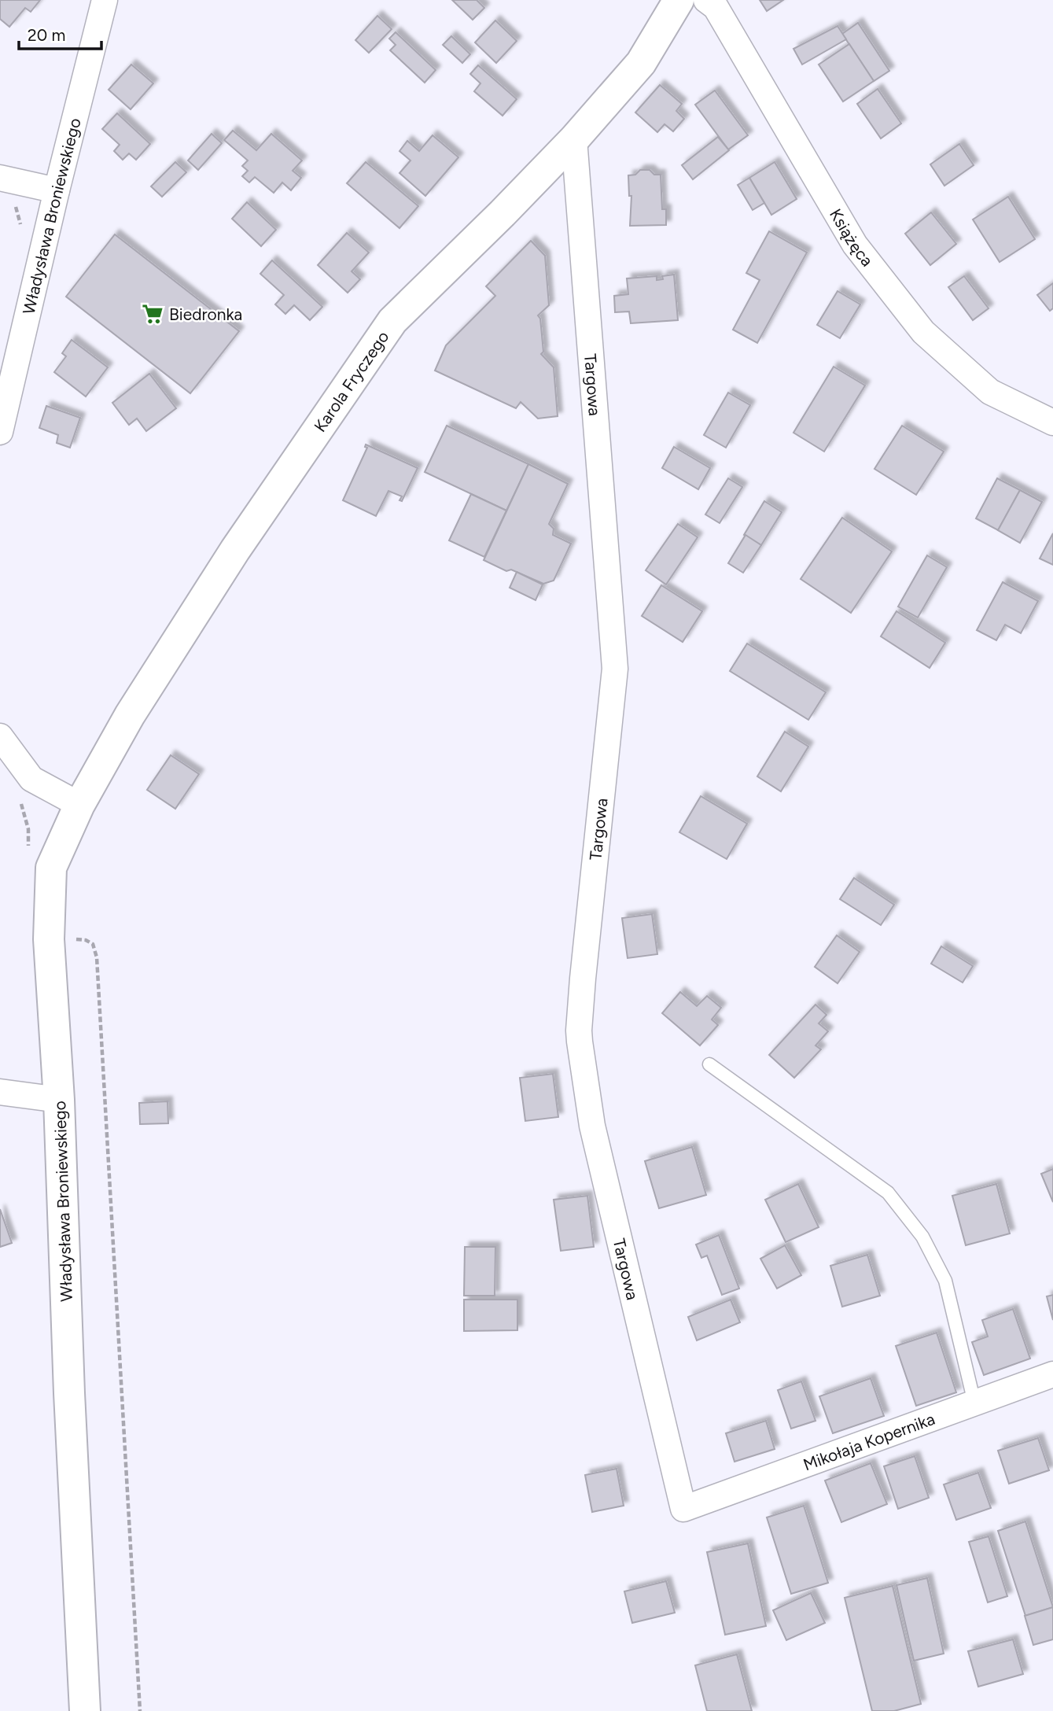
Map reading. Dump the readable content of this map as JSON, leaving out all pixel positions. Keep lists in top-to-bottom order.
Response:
{
  "streets": {
    "street": [
      "Władysława Broniewskiego",
      "Książęca",
      "Karola Fryczego",
      "Targowa",
      "Mikołaja Kopernika"
    ]
  },
  "crossings": [
    ["Władysława Broniewskiego", "Karola Fryczego"],
    ["Karola Fryczego", "Targowa"],
    ["Targowa", "Mikołaja Kopernika"]
  ],
  "places": {
    "supermarket": ["Biedronka"]
  },
  "scale_bar": "20 m"
}
